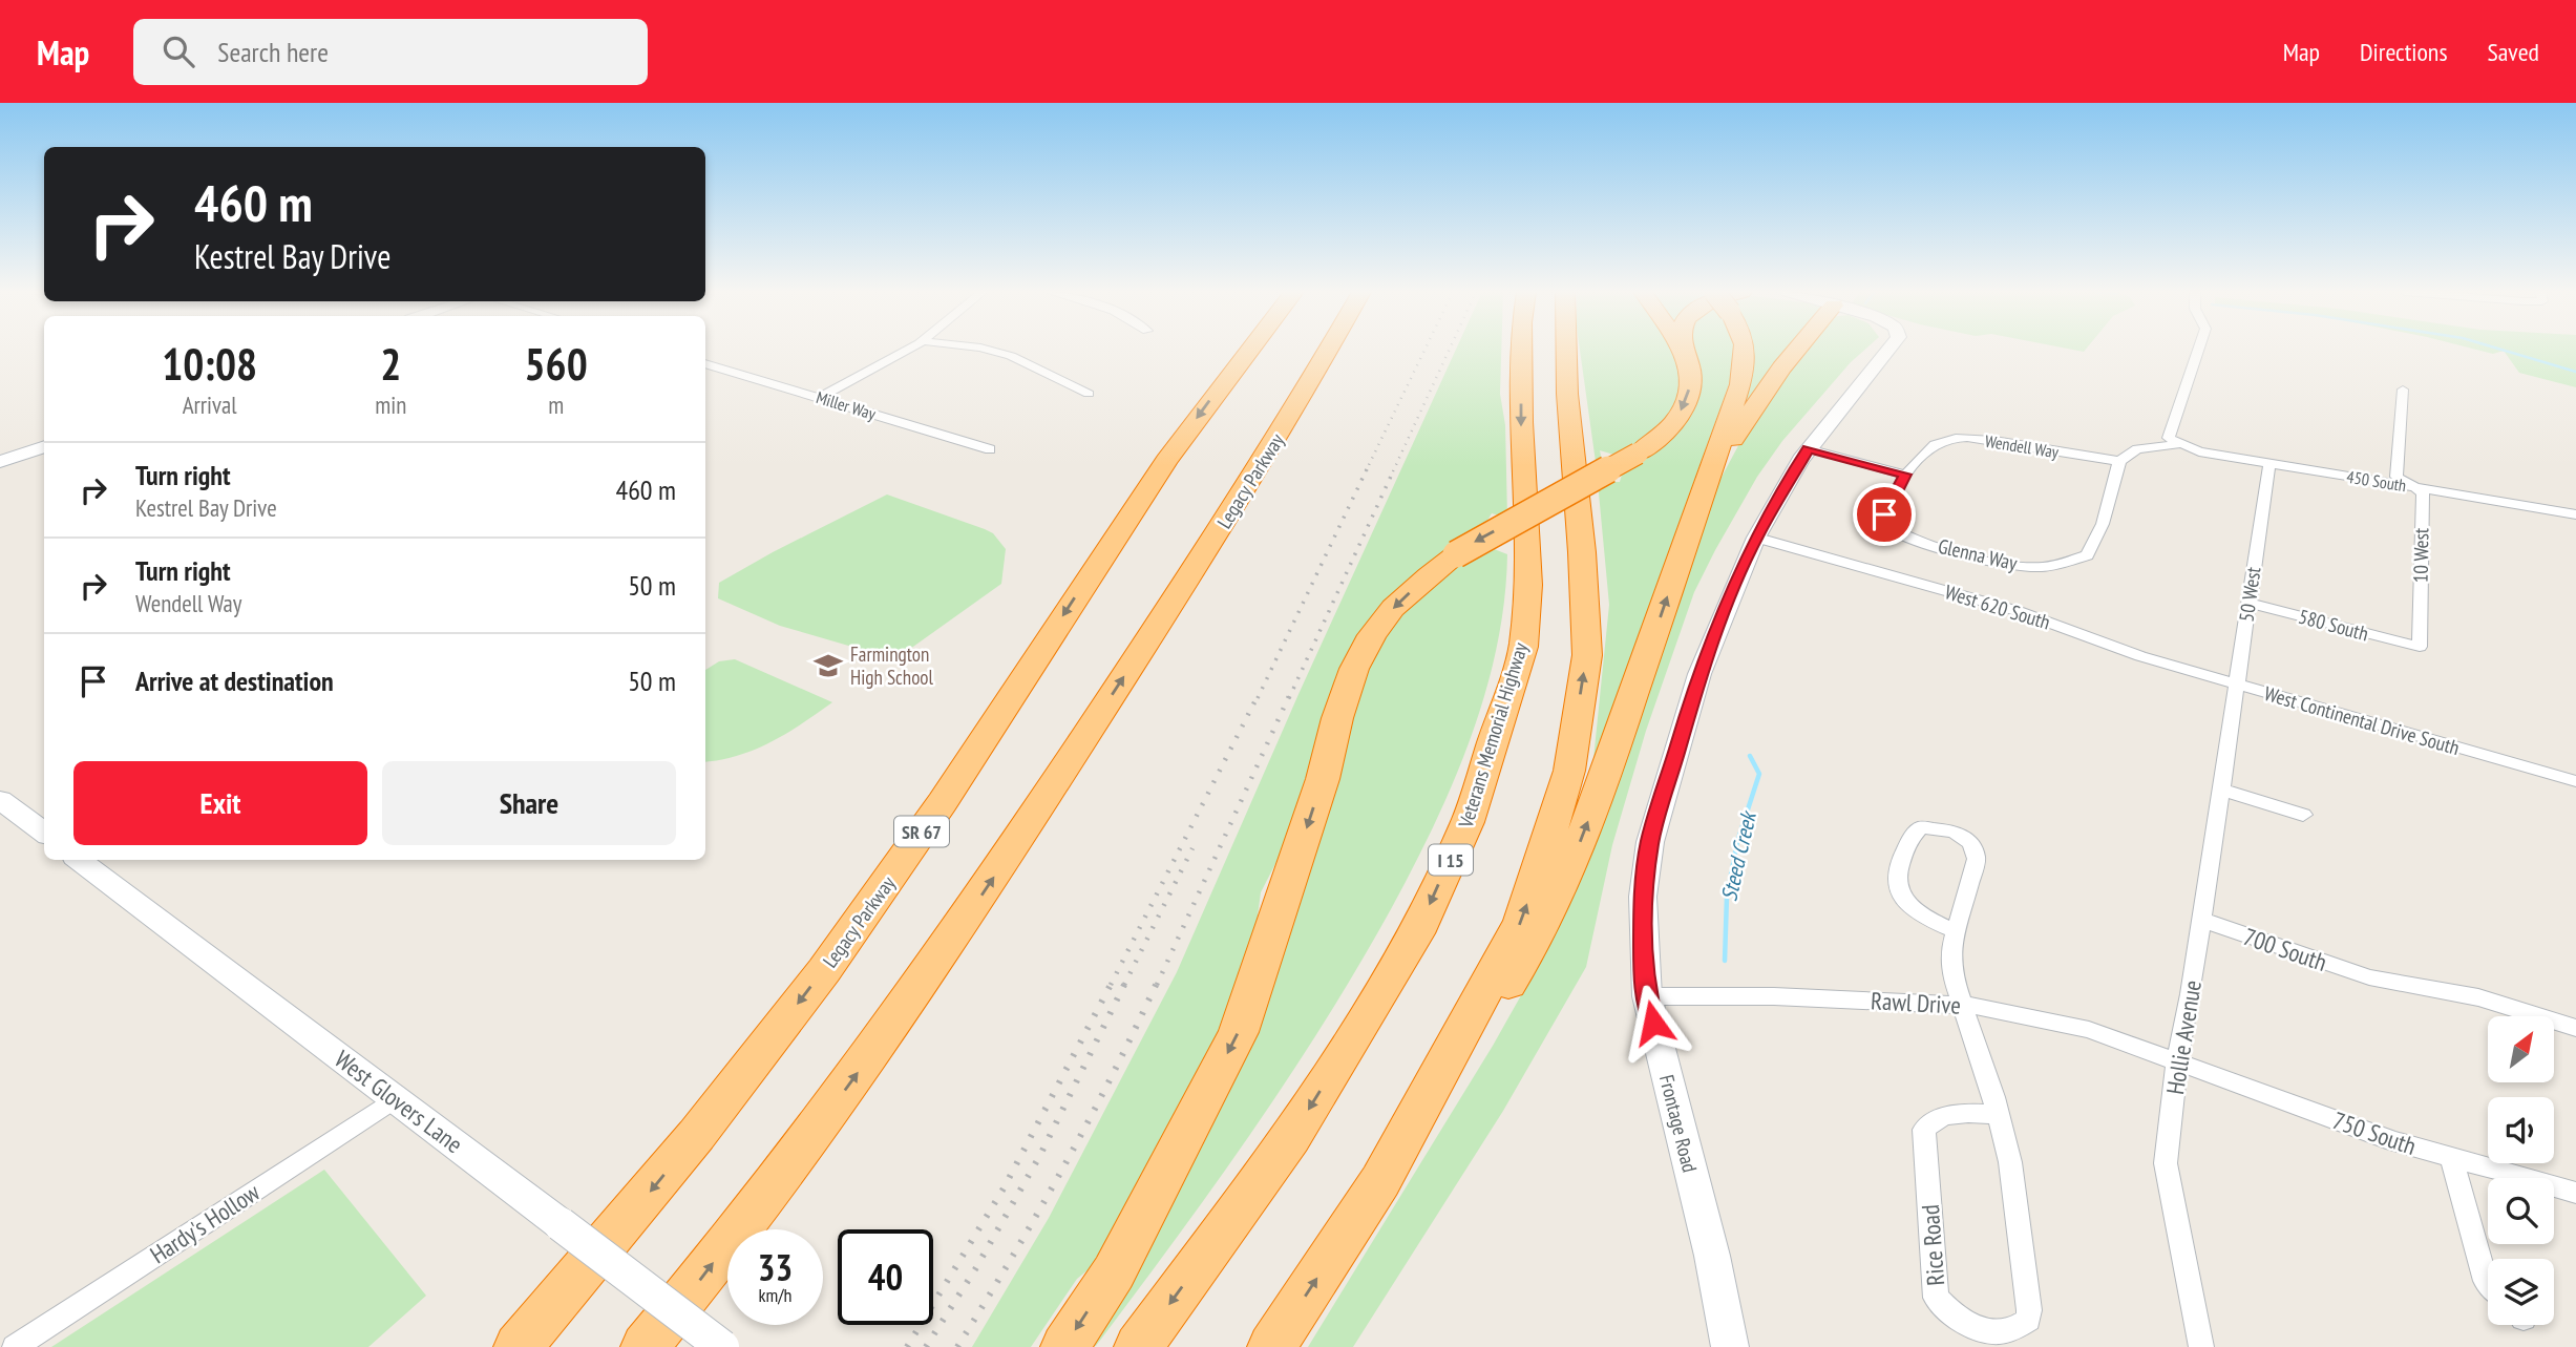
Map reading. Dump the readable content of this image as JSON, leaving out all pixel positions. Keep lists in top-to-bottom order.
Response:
{
  "streets": {
    "highway": [
      "Legacy Parkway",
      "Veterans Memorial Highway",
      "SR 67",
      "I 15"
    ],
    "street": [
      "Miller Way",
      "Wendell Way",
      "450 South",
      "Glenna Way",
      "10 West",
      "50 West",
      "West 620 South",
      "580 South",
      "West Continental Drive South",
      "700 South",
      "Rawl Drive",
      "Hollie Avenue",
      "West Glovers Lane",
      "Frontage Road",
      "750 South",
      "Hardy's Hollow",
      "Rice Road"
    ]
  },
  "crossings": [
    ["Wendell Way", "Glenna Way"],
    ["450 South", "10 West"],
    ["450 South", "50 West"],
    ["10 West", "580 South"],
    ["50 West", "West 620 South"],
    ["50 West", "580 South"],
    ["50 West", "West Continental Drive South"],
    ["50 West", "Hollie Avenue"],
    ["West 620 South", "West Continental Drive South"],
    ["West 620 South", "Frontage Road"],
    ["700 South", "Hollie Avenue"],
    ["Rawl Drive", "Hollie Avenue"],
    ["Rawl Drive", "Frontage Road"],
    ["Rawl Drive", "750 South"],
    ["Rawl Drive", "Rice Road"],
    ["Hollie Avenue", "750 South"],
    ["West Glovers Lane", "Hardy's Hollow"]
  ],
  "water": ["Steed Creek"],
  "places": {
    "school or university": ["Farmington High School"]
  },
  "north": "top right",
  "page": {
    "header": "Map",
    "search": "Search here",
    "nav": ["Map", "Directions", "Saved"],
    "turn": ["460 m", "Kestrel Bay Drive"],
    "eta": [
      "10:08",
      "Arrival",
      "2",
      "min",
      "560",
      "m"
    ],
    "list": [
      {
        "name": "Turn right",
        "note": "Kestrel Bay Drive",
        "value": "460 m"
      },
      {
        "name": "Turn right",
        "note": "Wendell Way",
        "value": "50 m"
      },
      {
        "name": "Arrive at destination",
        "value": "50 m"
      }
    ],
    "buttons": ["Exit", "Share"],
    "speed": "33 km/h",
    "limit": "40"
  }
}
